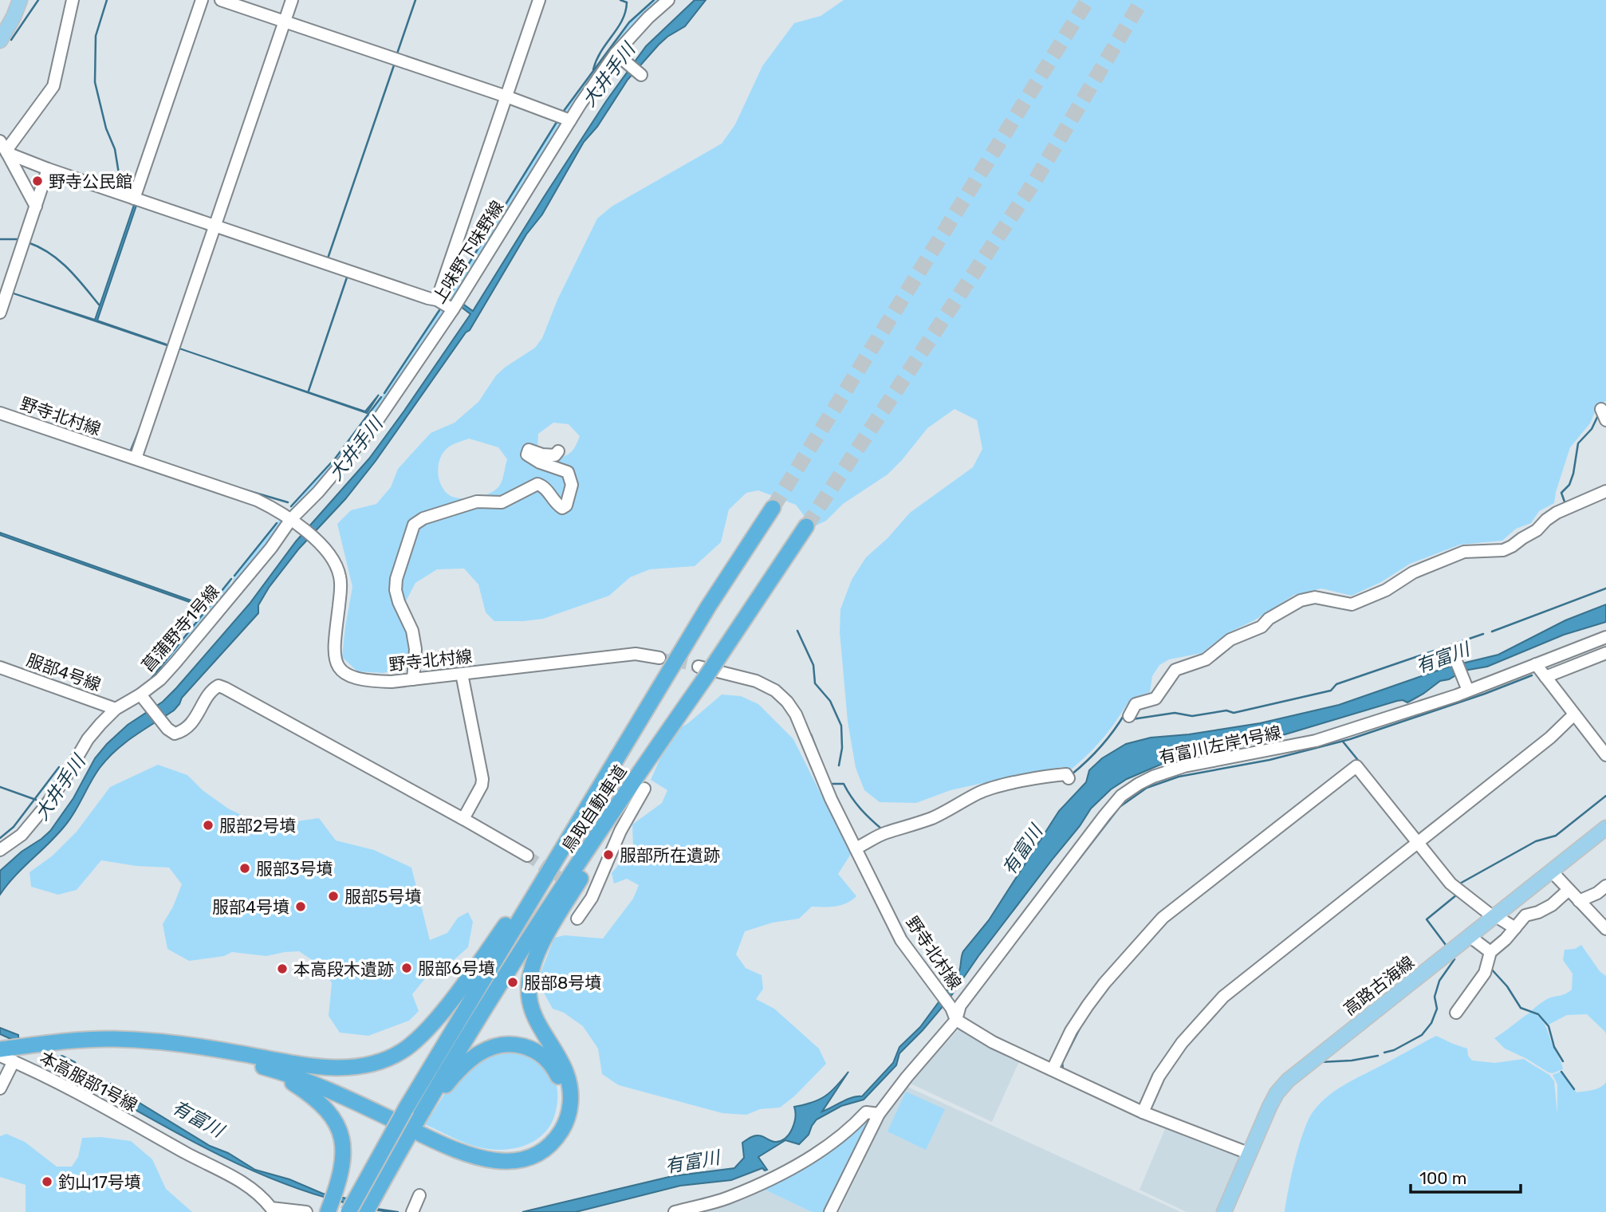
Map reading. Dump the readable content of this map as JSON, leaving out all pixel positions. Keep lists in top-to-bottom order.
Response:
{
  "streets": {
    "highway": ["鳥取自動車道"],
    "main road": ["高路古海線"],
    "street": [
      "上味野下味野線",
      "野寺北村線",
      "菖蒲野寺1号線",
      "服部4号線",
      "有富川左岸1号線",
      "本高服部1号線"
    ]
  },
  "crossings": [
    ["上味野下味野線", "野寺北村線"],
    ["上味野下味野線", "菖蒲野寺1号線"],
    ["野寺北村線", "菖蒲野寺1号線"],
    ["野寺北村線", "有富川左岸1号線"],
    ["野寺北村線", "鳥取自動車道"],
    ["菖蒲野寺1号線", "服部4号線"]
  ],
  "water": ["大井手川", "有富川"],
  "places": [
    "野寺公民館",
    "服部2号墳",
    "服部所在遺跡",
    "服部3号墳",
    "服部5号墳",
    "服部4号墳",
    "服部6号墳",
    "本高段木遺跡",
    "服部8号墳",
    "釣山17号墳"
  ],
  "scale_bar": "100 m"
}
